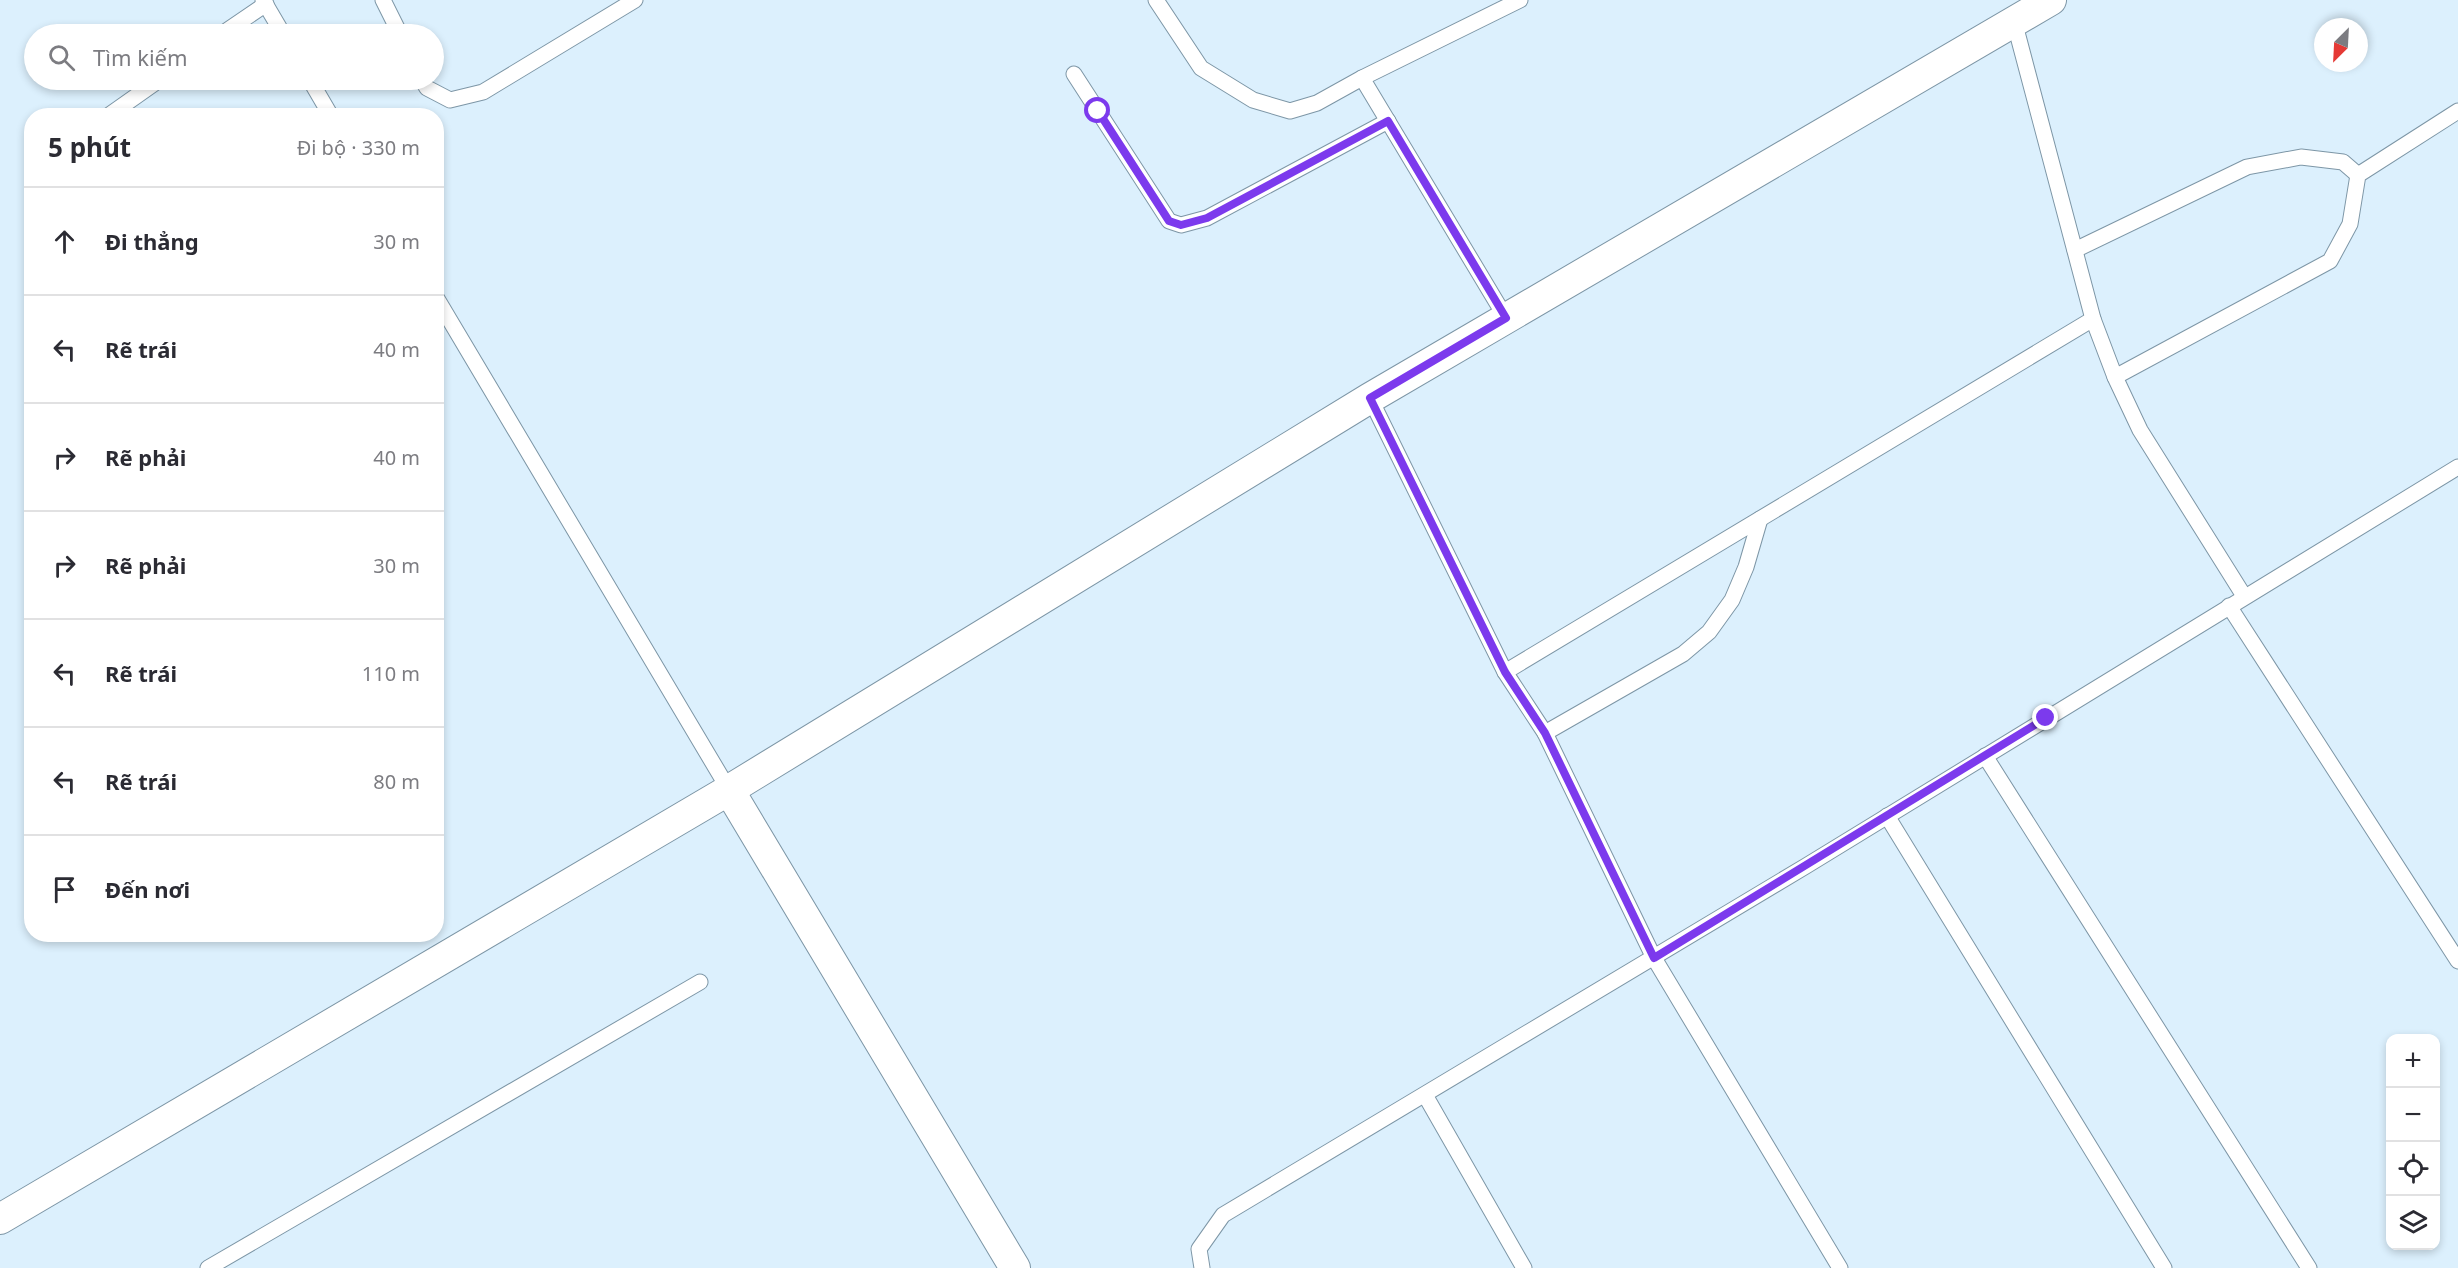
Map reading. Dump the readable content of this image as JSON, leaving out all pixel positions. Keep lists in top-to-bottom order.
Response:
{
  "north": "bottom left",
  "page": {
    "search": "Tìm kiếm",
    "heading": ["5 phút", "Đi bộ · 330 m"],
    "list": [
      ["Đi thẳng", "30 m"],
      ["Rẽ trái", "40 m"],
      ["Rẽ phải", "40 m"],
      ["Rẽ phải", "30 m"],
      ["Rẽ trái", "110 m"],
      ["Rẽ trái", "80 m"],
      "Đến nơi"
    ],
    "map_buttons": ["+", "−"]
  }
}
